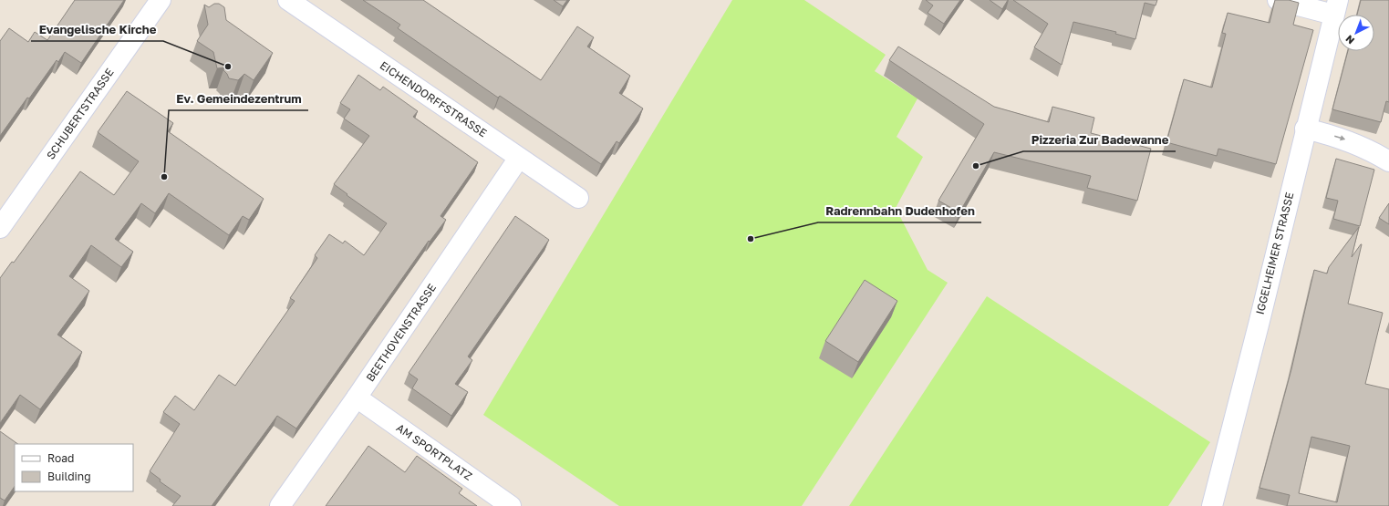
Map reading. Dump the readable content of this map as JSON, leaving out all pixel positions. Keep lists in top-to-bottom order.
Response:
{
  "streets": {
    "street": [
      "EICHENDORFFSTRASSE",
      "SCHUBERTSTRASSE",
      "IGGELHEIMER STRASSE",
      "BEETHOVENSTRASSE",
      "AM SPORTPLATZ"
    ]
  },
  "crossings": [
    ["EICHENDORFFSTRASSE", "BEETHOVENSTRASSE"],
    ["BEETHOVENSTRASSE", "AM SPORTPLATZ"]
  ],
  "places": [
    "Evangelische Kirche",
    "Pizzeria Zur Badewanne",
    "Ev. Gemeindezentrum",
    "Radrennbahn Dudenhofen"
  ],
  "legend": ["Road", "Building"],
  "north": "bottom left"
}
